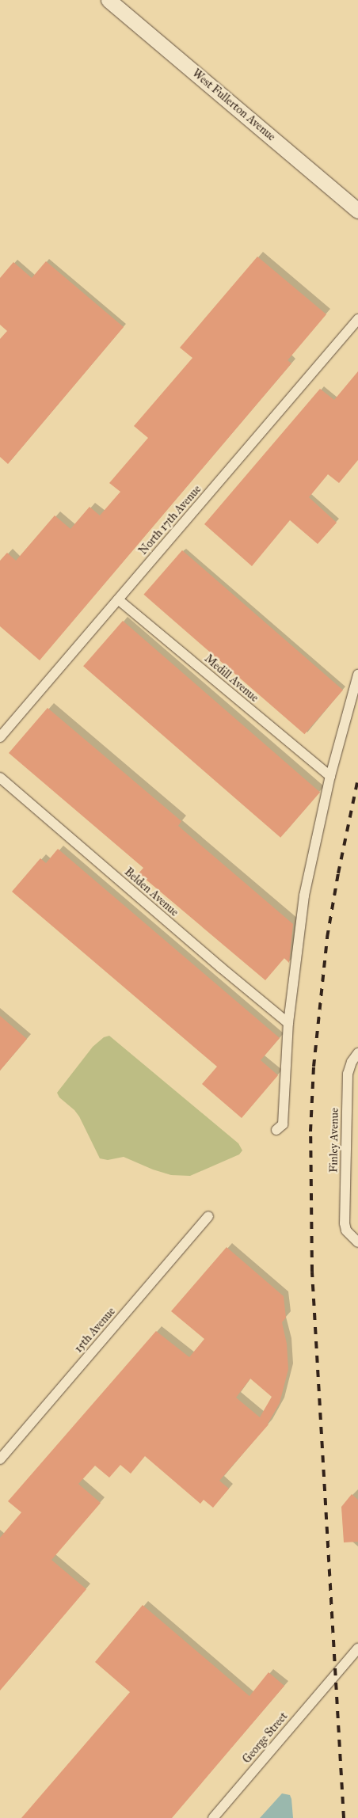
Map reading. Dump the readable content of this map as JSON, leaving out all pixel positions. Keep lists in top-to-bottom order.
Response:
{
  "streets": {
    "street": [
      "West Fullerton Avenue",
      "North 17th Avenue",
      "Medill Avenue",
      "Belden Avenue",
      "Finley Avenue",
      "15th Avenue",
      "George Street"
    ]
  },
  "crossings": [
    ["North 17th Avenue", "Medill Avenue"]
  ]
}
